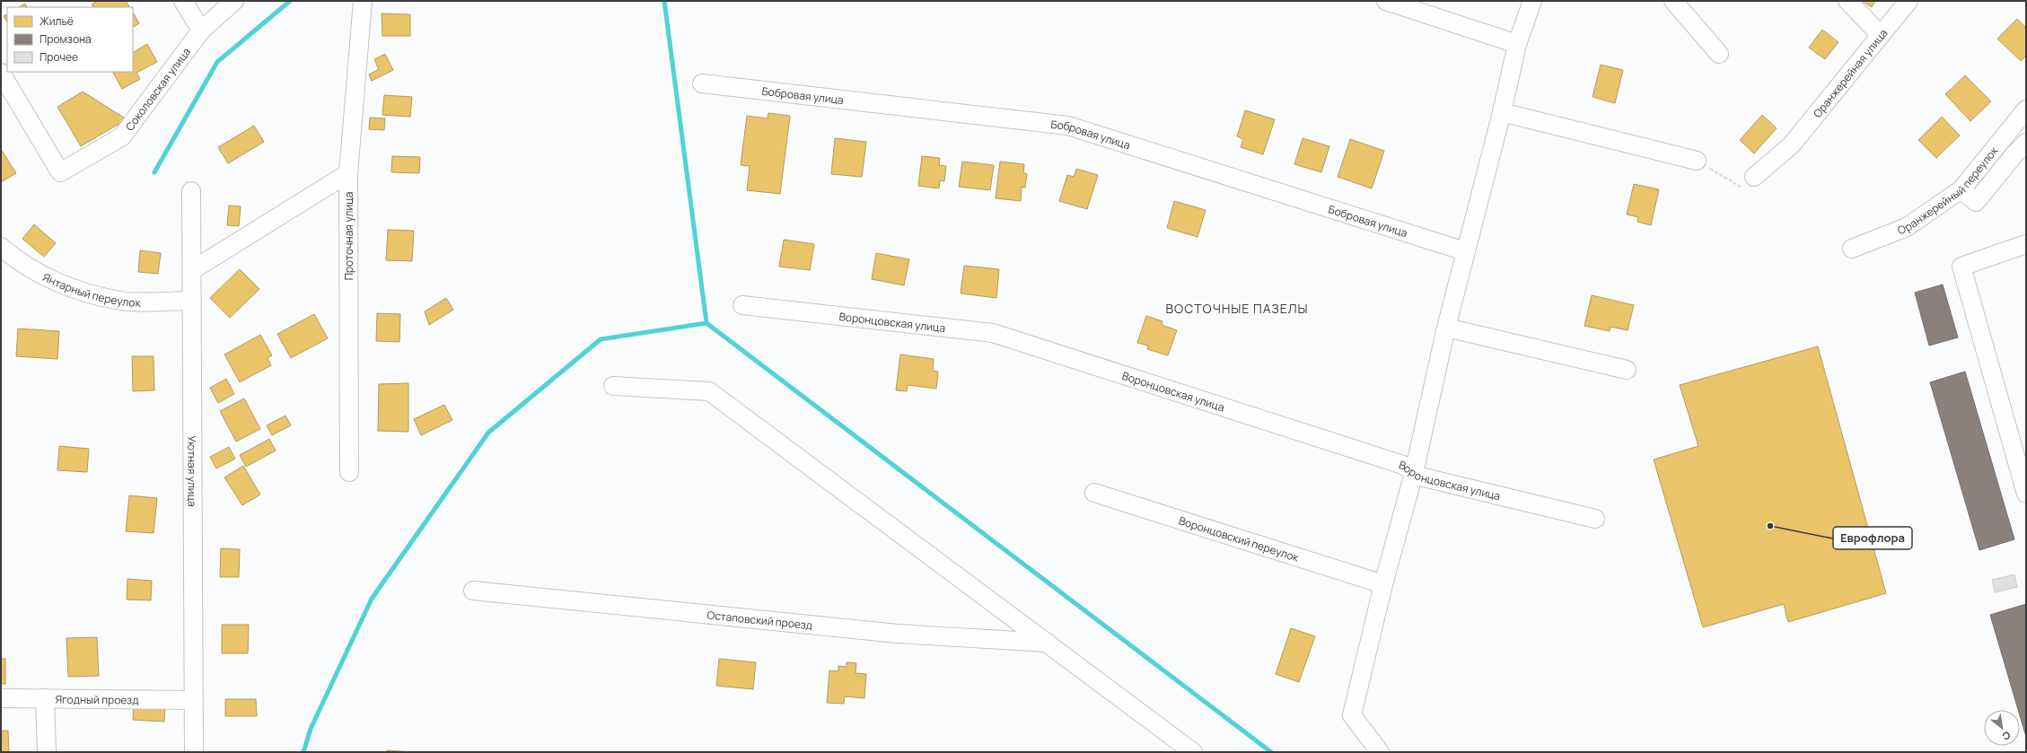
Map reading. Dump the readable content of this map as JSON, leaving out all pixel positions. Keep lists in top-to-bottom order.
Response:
{
  "streets": {
    "street": [
      "Оранжерейная улица",
      "Соколовская улица",
      "Бобровая улица",
      "Оранжерейный переулок",
      "Проточная улица",
      "Янтарный переулок",
      "Воронцовская улица",
      "Уютная улица",
      "Воронцовский переулок",
      "Остаповский проезд",
      "Ягодный проезд"
    ]
  },
  "crossings": [
    ["Янтарный переулок", "Уютная улица"],
    ["Уютная улица", "Ягодный проезд"]
  ],
  "districts": ["ВОСТОЧНЫЕ ПАЗЕЛЫ"],
  "places": ["Еврофлора"],
  "legend": ["Жильё", "Промзона", "Прочее"],
  "north": "bottom right"
}
